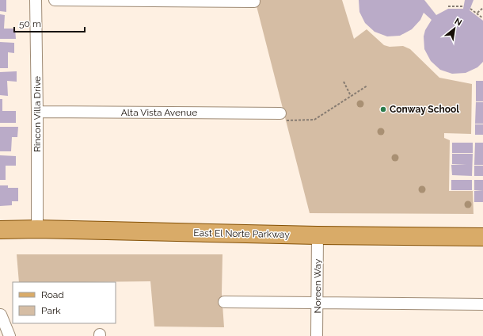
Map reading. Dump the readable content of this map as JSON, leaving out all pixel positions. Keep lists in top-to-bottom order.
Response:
{
  "streets": {
    "main road": ["East El Norte Parkway"],
    "street": ["Alta Vista Avenue", "Rincon Villa Drive", "Noreen Way"]
  },
  "crossings": [
    ["Alta Vista Avenue", "Rincon Villa Drive"],
    ["Rincon Villa Drive", "East El Norte Parkway"],
    ["East El Norte Parkway", "Noreen Way"]
  ],
  "places": ["Conway School"],
  "legend": ["Road", "Park"],
  "scale_bar": "50 m",
  "north": "top right"
}
